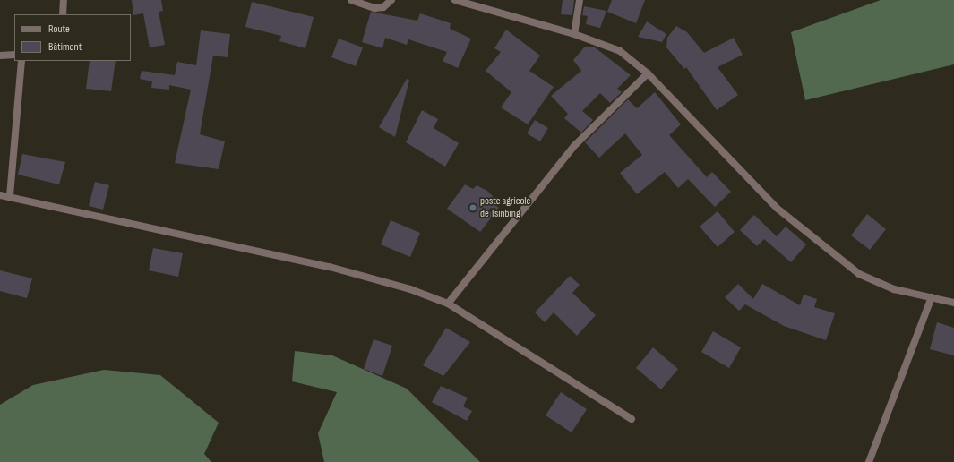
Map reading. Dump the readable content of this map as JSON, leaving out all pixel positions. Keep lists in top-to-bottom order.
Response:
{
  "places": ["poste agricole de Tsinbing"],
  "legend": ["Route", "Bâtiment"]
}
